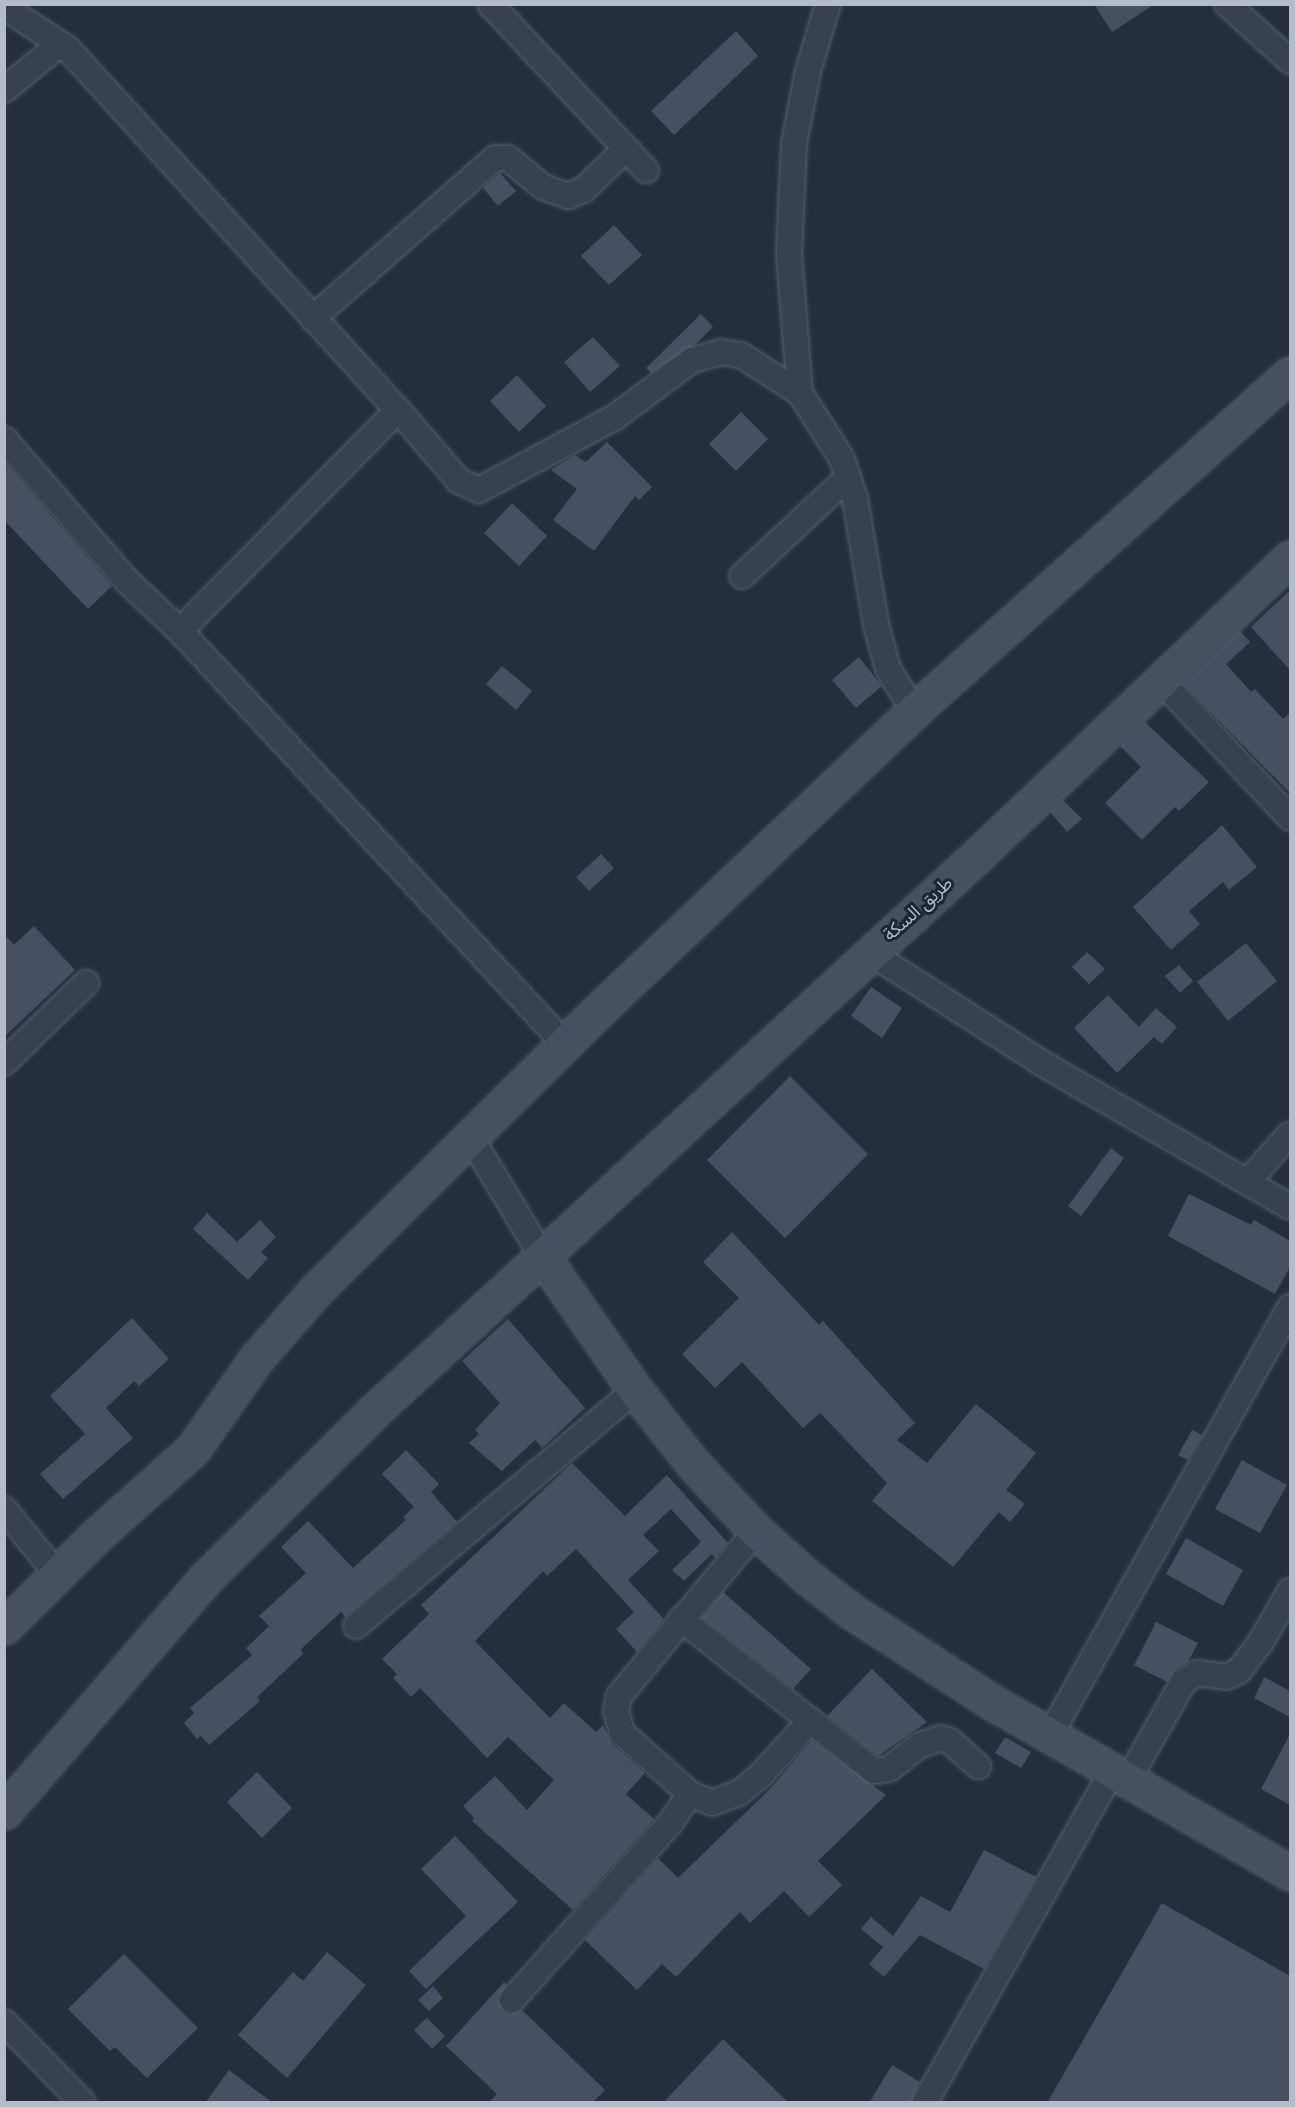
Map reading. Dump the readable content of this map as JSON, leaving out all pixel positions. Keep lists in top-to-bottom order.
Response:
{
  "streets": {
    "main road": ["طريق السكة"]
  }
}
